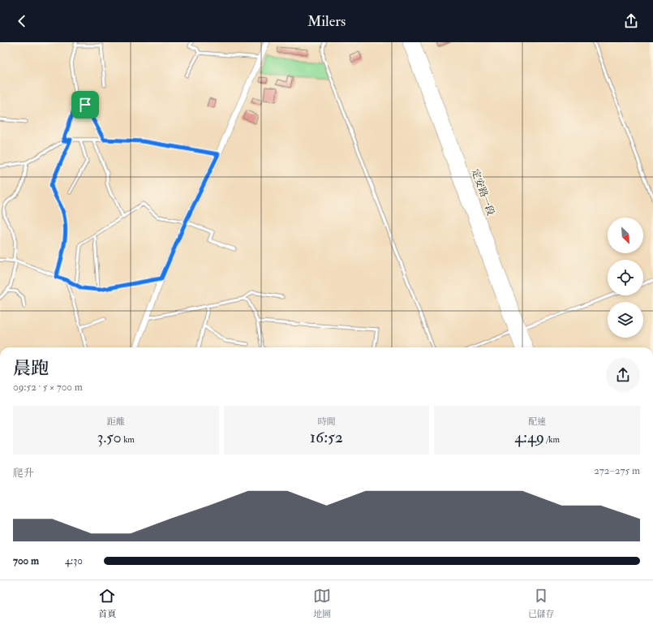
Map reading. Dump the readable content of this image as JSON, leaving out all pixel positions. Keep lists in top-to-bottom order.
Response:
{
  "streets": {
    "main road": ["定安路一段"]
  },
  "north": "bottom right",
  "page": {
    "header": "Milers",
    "heading": ["晨跑", "09:52 · 5 × 700 m"],
    "stats": [
      ["距離", "3.50 km"],
      ["時間", "16:52"],
      ["配速", "4:49 /km"]
    ],
    "chart": ["爬升", "272–275 m"],
    "list": [
      {
        "name": "700 m",
        "note": "4:30"
      }
    ],
    "tabs": ["首頁", "地圖", "已儲存"]
  }
}
